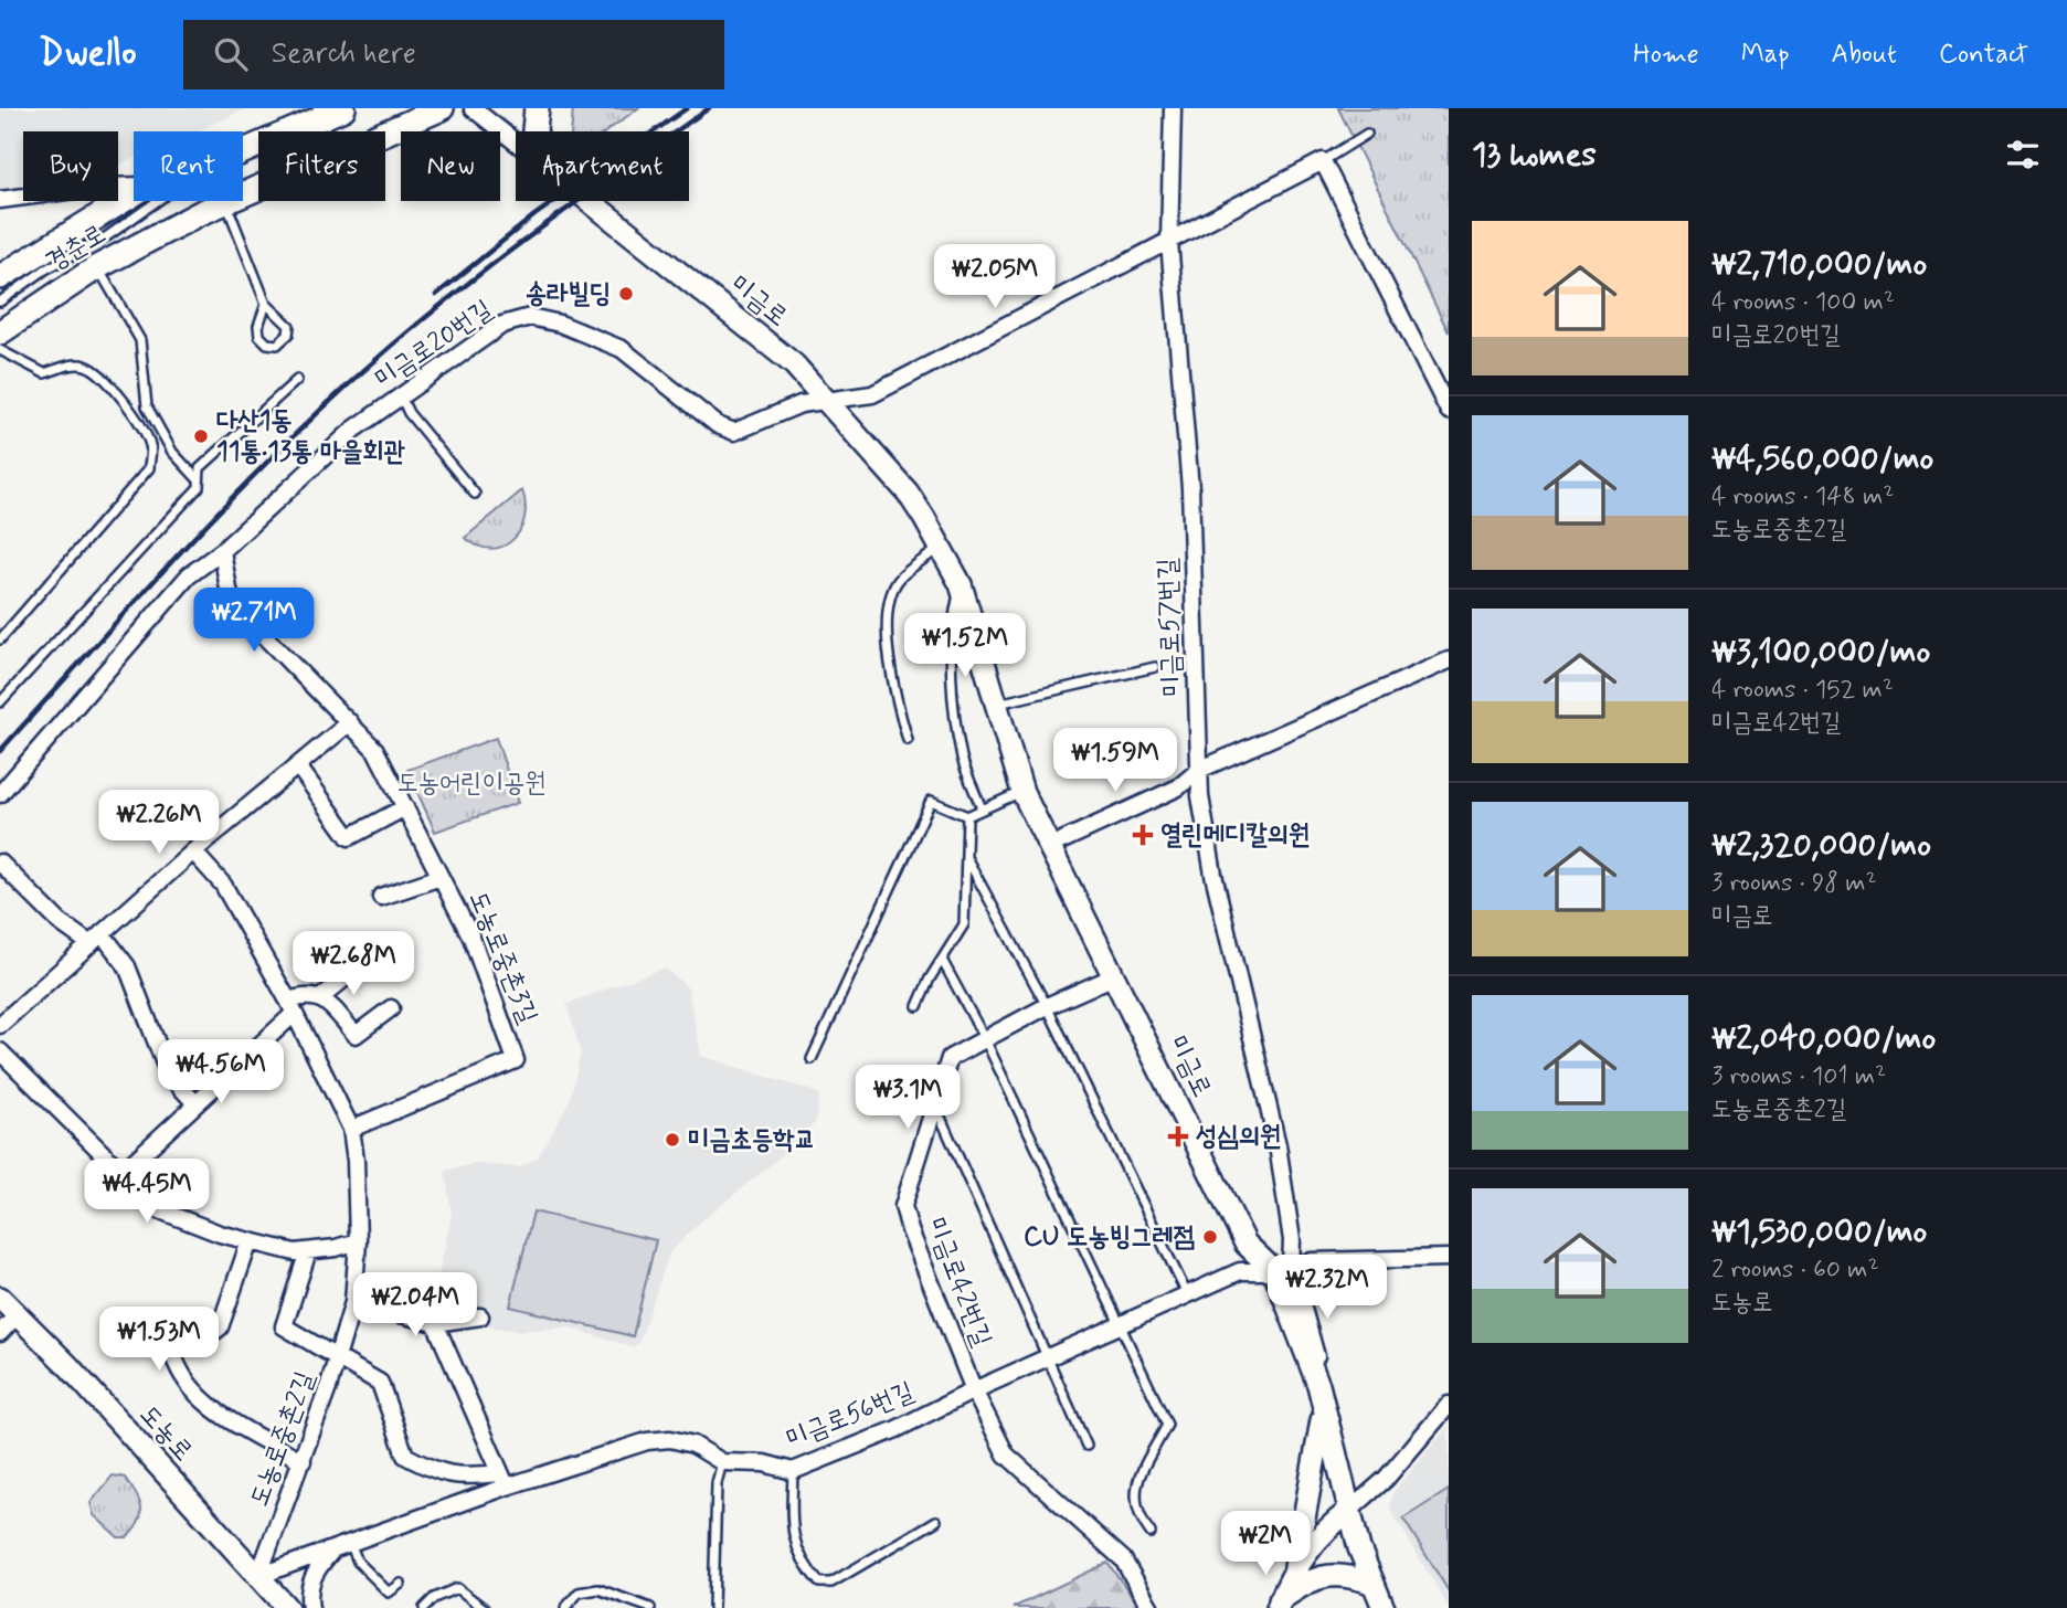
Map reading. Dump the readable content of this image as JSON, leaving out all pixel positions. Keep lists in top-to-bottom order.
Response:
{
  "streets": {
    "main road": ["경춘로"],
    "street": [
      "미금로",
      "미금로20번길",
      "미금로57번길",
      "도농로중촌3길",
      "미금로42번길",
      "미금로56번길",
      "도농로",
      "도농로중촌2길"
    ]
  },
  "crossings": [
    ["미금로", "미금로20번길"],
    ["미금로", "미금로57번길"],
    ["미금로", "미금로42번길"],
    ["미금로", "미금로56번길"],
    ["미금로20번길", "도농로중촌3길"],
    ["미금로57번길", "미금로56번길"],
    ["도농로중촌3길", "도농로중촌2길"],
    ["미금로42번길", "미금로56번길"],
    ["미금로56번길", "도농로"],
    ["미금로56번길", "도농로중촌2길"],
    ["도농로", "도농로중촌2길"]
  ],
  "parks": ["도농어린이공원"],
  "places": {
    "other": [
      "송라빌딩",
      "다산1동 11통·13통 마을회관",
      "미금초등학교",
      "CU 도농빙그레점"
    ],
    "health": ["열린메디칼의원", "성심의원"]
  },
  "page": {
    "header": "Dwello",
    "search": "Search here",
    "nav": [
      "Home",
      "Map",
      "About",
      "Contact"
    ],
    "heading": "13 homes",
    "chip": [
      "Buy",
      "Rent",
      "Filters",
      "New",
      "Apartment"
    ],
    "list": [
      {
        "name": "₩2,710,000/mo",
        "note": "4 rooms · 100 m² · 미금로20번길"
      },
      {
        "name": "₩4,560,000/mo",
        "note": "4 rooms · 148 m² · 도농로중촌2길"
      },
      {
        "name": "₩3,100,000/mo",
        "note": "4 rooms · 152 m² · 미금로42번길"
      },
      {
        "name": "₩2,320,000/mo",
        "note": "3 rooms · 98 m² · 미금로"
      },
      {
        "name": "₩2,040,000/mo",
        "note": "3 rooms · 101 m² · 도농로중촌2길"
      },
      {
        "name": "₩1,530,000/mo",
        "note": "2 rooms · 60 m² · 도농로"
      }
    ],
    "price": [
      "₩2.05M",
      "₩2.71M",
      "₩1.52M",
      "₩1.59M",
      "₩2.26M",
      "₩2.68M",
      "₩4.56M",
      "₩3.1M",
      "₩4.45M",
      "₩2.32M",
      "₩2.04M",
      "₩1.53M",
      "₩2M"
    ]
  }
}
